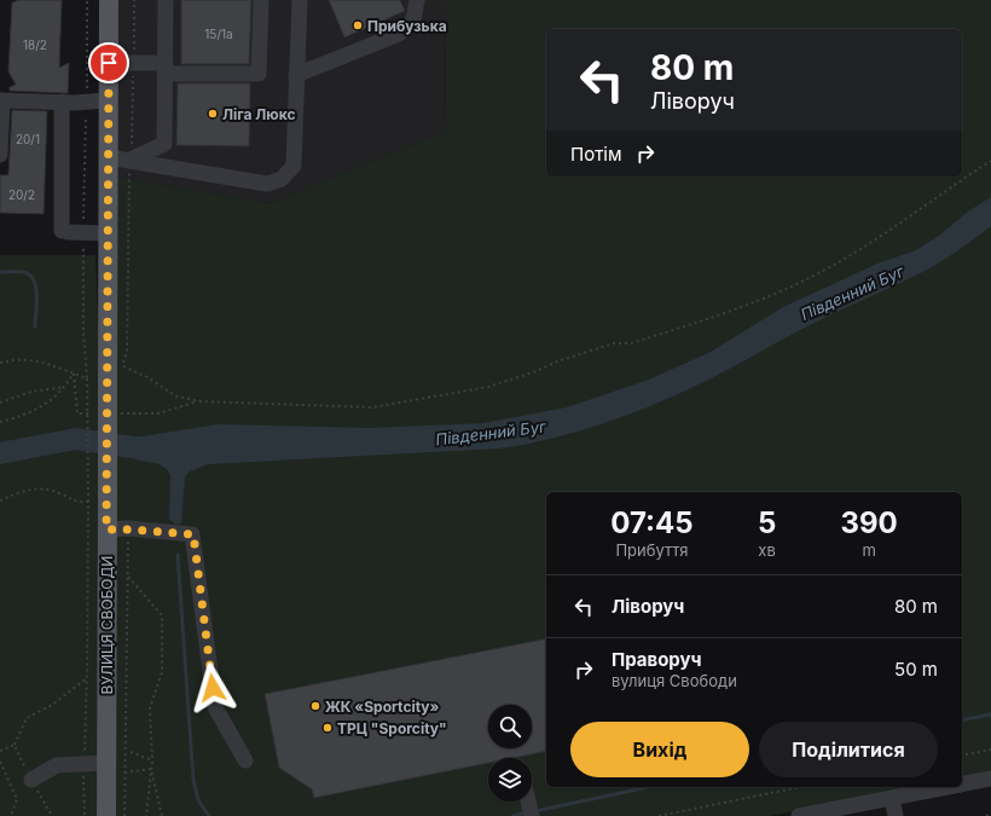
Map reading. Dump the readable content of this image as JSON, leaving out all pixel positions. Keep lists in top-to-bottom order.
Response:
{
  "streets": {
    "main road": ["ВУЛИЦЯ СВОБОДИ"]
  },
  "water": ["Південний Буг"],
  "places": [
    "Прибузька",
    "Ліга Люкс",
    "ЖК «Sportcity»",
    "ТРЦ \"Sporcity\""
  ],
  "house_numbers": [
    "15/1а",
    "18/2",
    "20/1",
    "20/2"
  ],
  "page": {
    "turn": ["80 m", "Ліворуч"],
    "then": "Потім",
    "eta": [
      "07:45",
      "Прибуття",
      "5",
      "хв",
      "390",
      "m"
    ],
    "list": [
      {
        "name": "Ліворуч",
        "value": "80 m"
      },
      {
        "name": "Праворуч",
        "note": "вулиця Свободи",
        "value": "50 m"
      }
    ],
    "buttons": ["Вихід", "Поділитися"]
  }
}
